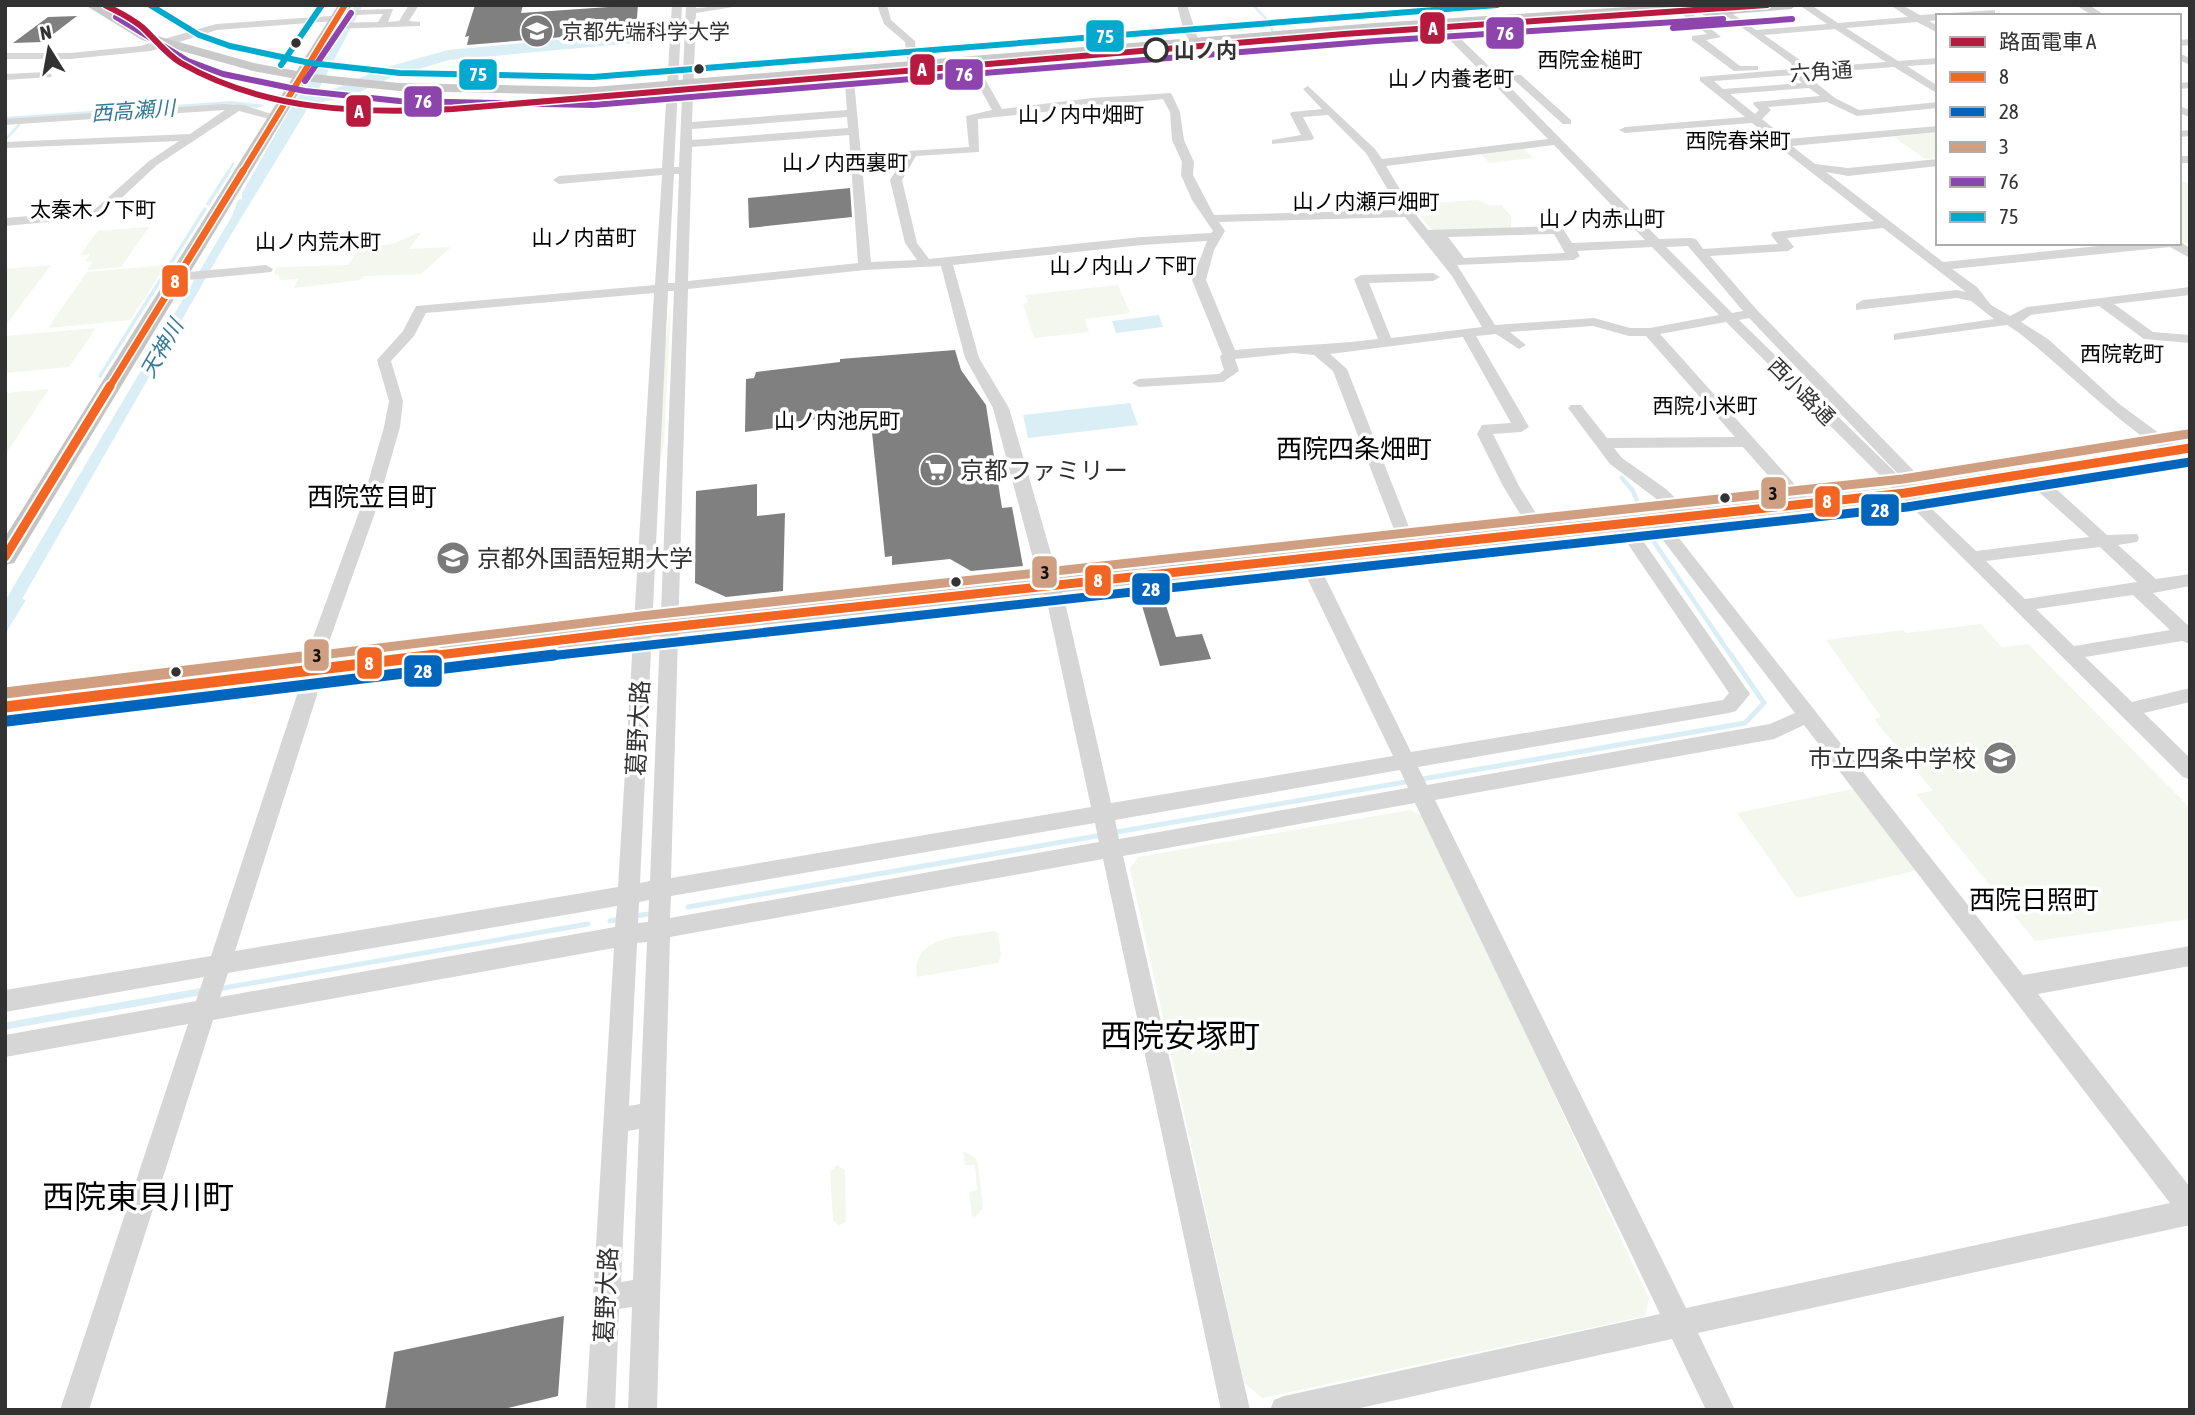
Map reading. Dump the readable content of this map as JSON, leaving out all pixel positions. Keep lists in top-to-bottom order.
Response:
{
  "streets": {
    "street": ["六角通", "西小路通", "葛野大路"]
  },
  "districts": [
    "西院金槌町",
    "山ノ内養老町",
    "山ノ内中畑町",
    "西院春栄町",
    "山ノ内西裏町",
    "山ノ内瀬戸畑町",
    "太秦木ノ下町",
    "山ノ内赤山町",
    "山ノ内苗町",
    "山ノ内荒木町",
    "山ノ内山ノ下町",
    "西院乾町",
    "西院小米町",
    "山ノ内池尻町",
    "西院四条畑町",
    "西院笠目町",
    "西院日照町",
    "西院安塚町",
    "西院東貝川町"
  ],
  "water": ["西高瀬川", "天神川"],
  "places": {
    "school or university": ["京都先端科学大学", "京都外国語短期大学", "市立四条中学校"],
    "other": ["山ノ内"],
    "supermarket": ["京都ファミリー"]
  },
  "lines": [
    "tram line A",
    "transit line 8",
    "transit line 75",
    "transit line 76",
    "transit line 3",
    "transit line 28"
  ],
  "legend": [
    "路面電車 A",
    "8",
    "28",
    "3",
    "76",
    "75"
  ],
  "north": "top"
}
